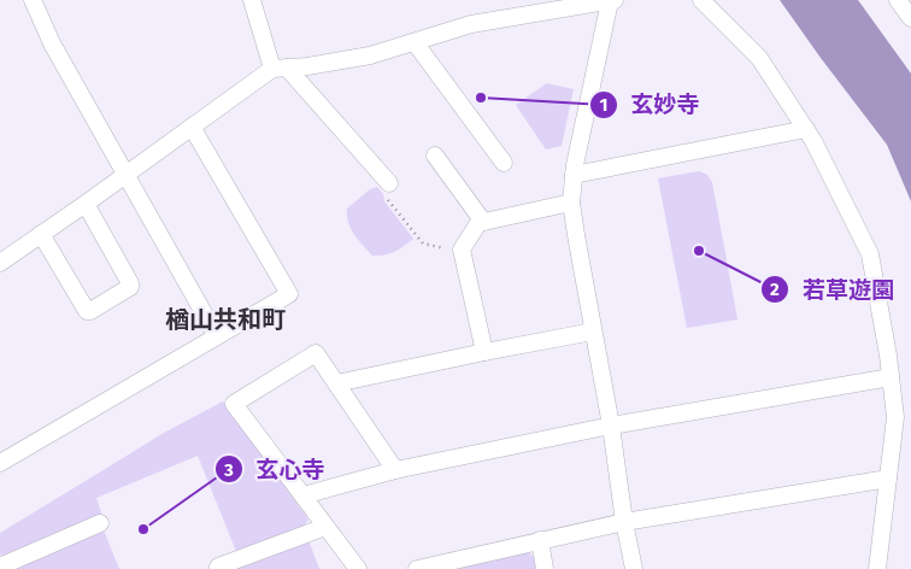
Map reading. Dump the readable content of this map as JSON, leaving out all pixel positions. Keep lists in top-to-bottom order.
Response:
{
  "districts": ["楢山共和町"],
  "places": ["玄妙寺", "若草遊園", "玄心寺"]
}
